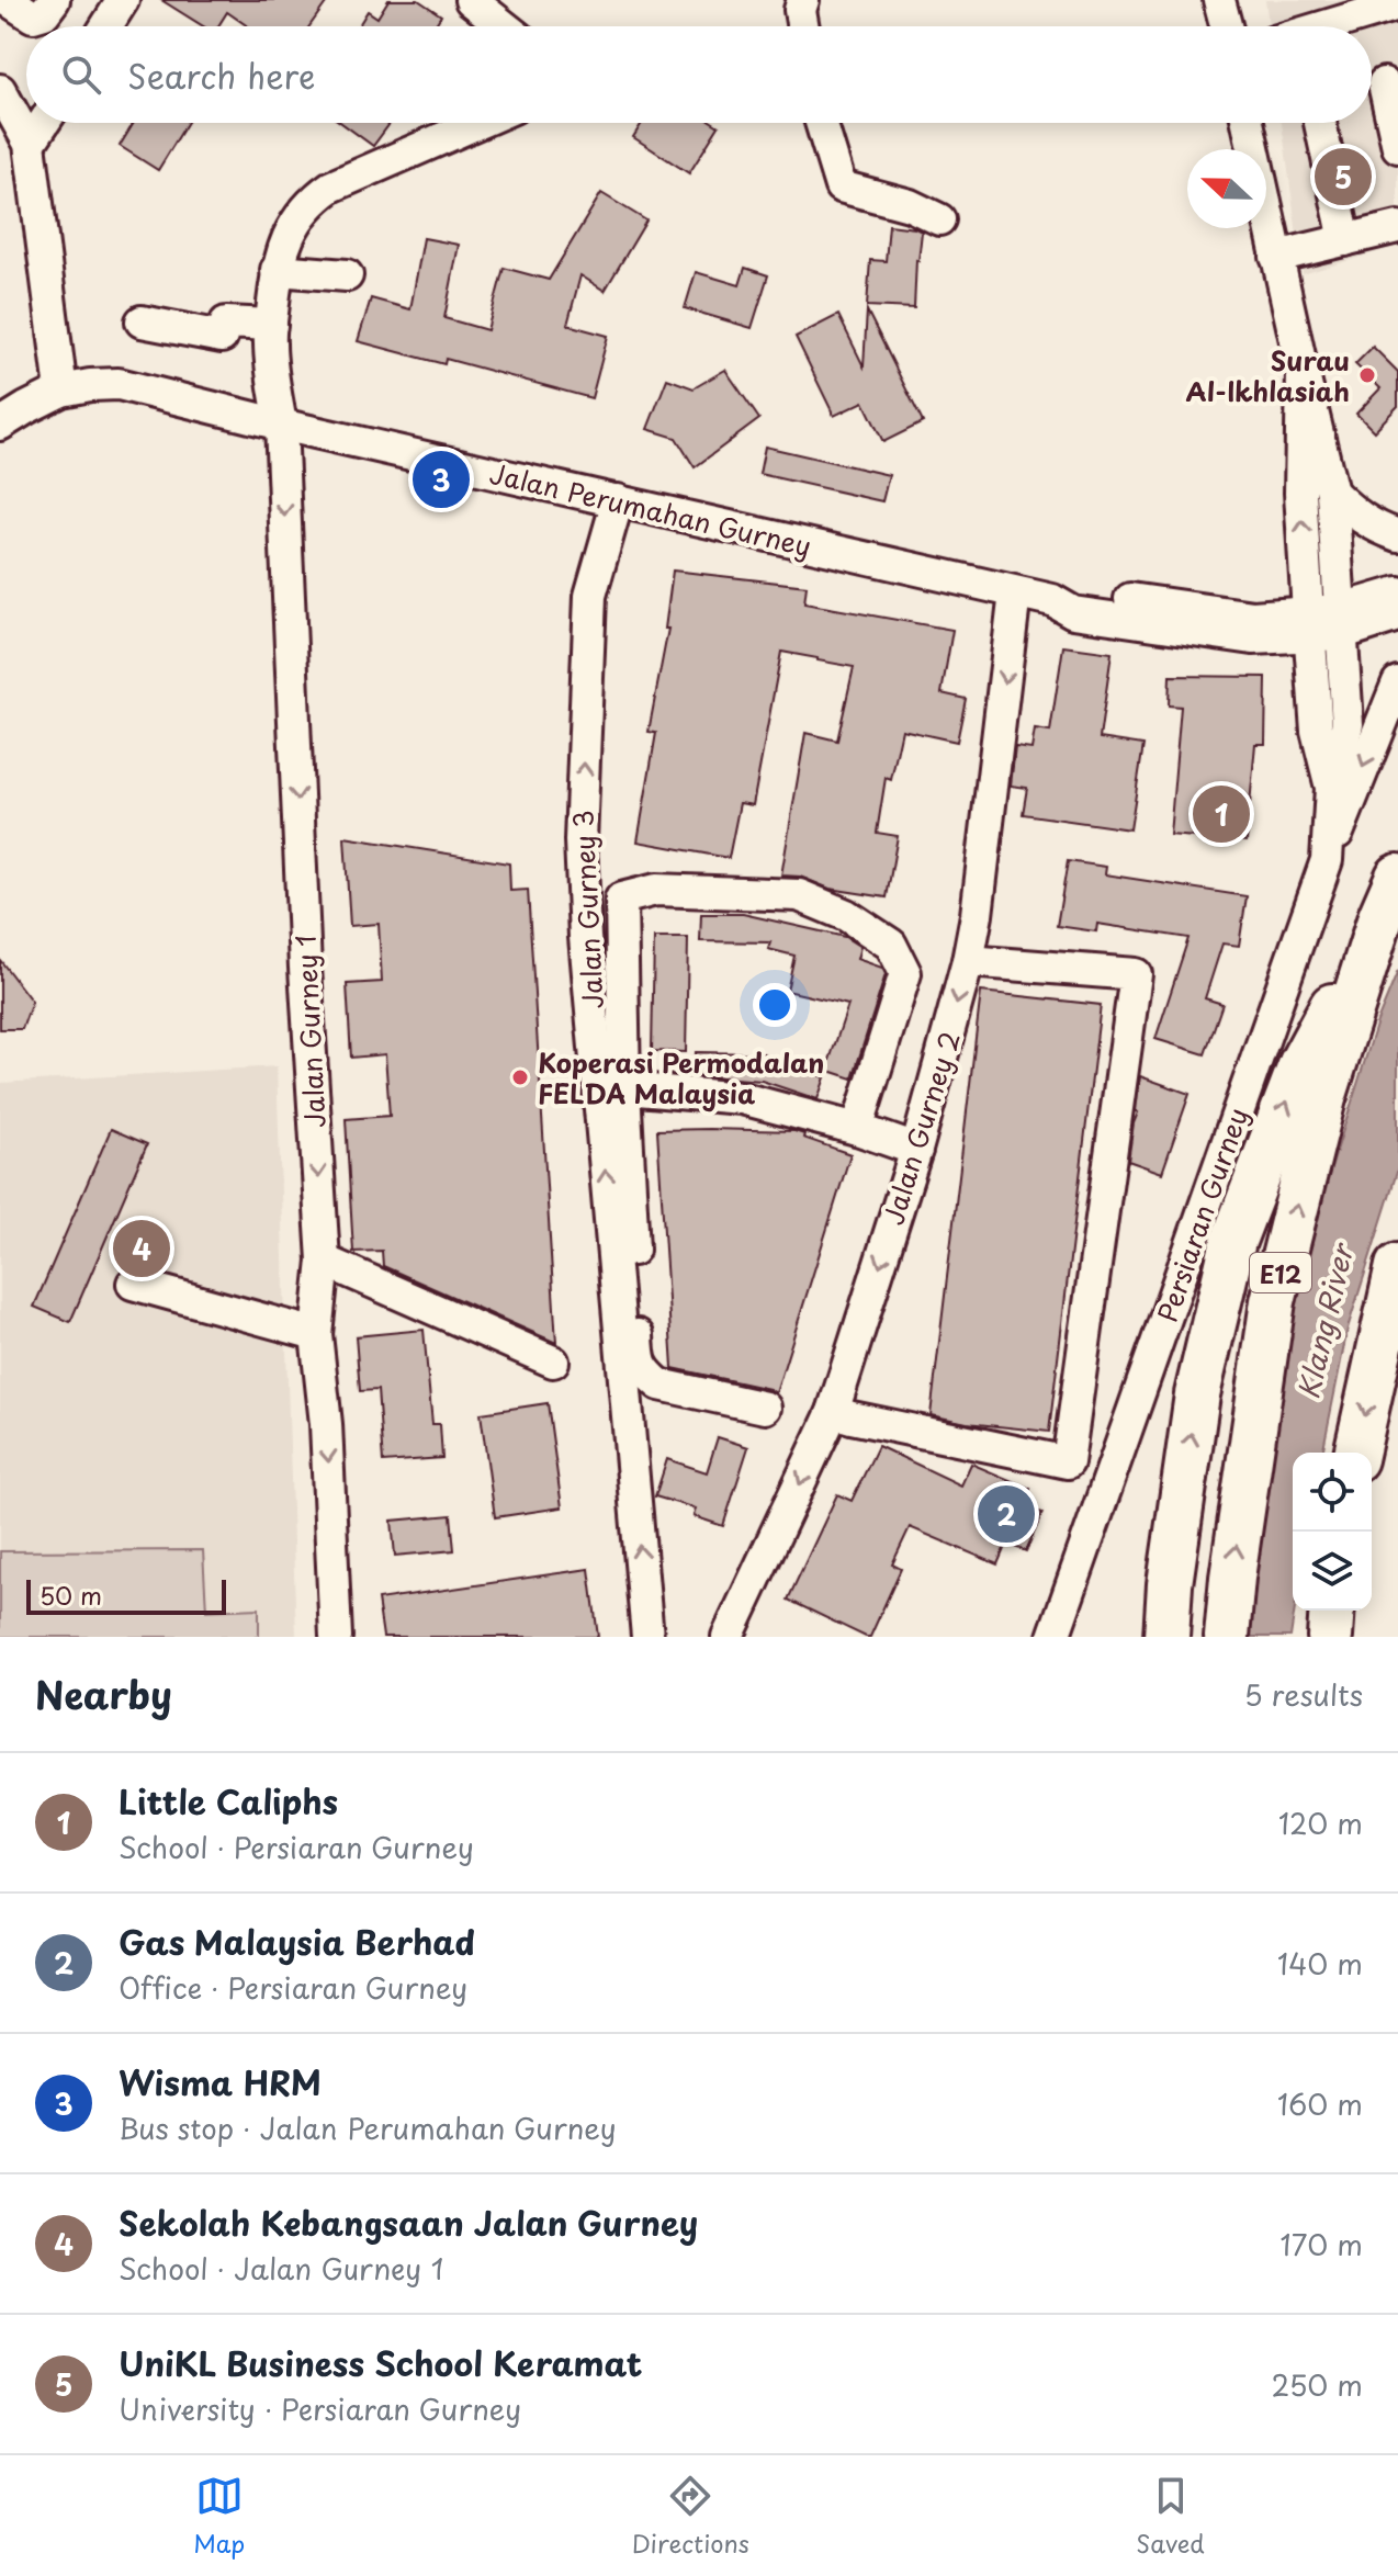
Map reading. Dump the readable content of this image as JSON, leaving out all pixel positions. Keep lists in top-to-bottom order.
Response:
{
  "streets": {
    "highway": ["E12"],
    "street": [
      "Jalan Perumahan Gurney",
      "Jalan Gurney 3",
      "Jalan Gurney 1",
      "Jalan Gurney 2",
      "Persiaran Gurney"
    ]
  },
  "crossings": [
    ["Jalan Perumahan Gurney", "Jalan Gurney 3"],
    ["Jalan Perumahan Gurney", "Jalan Gurney 1"],
    ["Jalan Perumahan Gurney", "Jalan Gurney 2"],
    ["Jalan Perumahan Gurney", "Persiaran Gurney"]
  ],
  "one_way": ["Jalan Gurney 3", "Jalan Gurney 1", "Jalan Gurney 2"],
  "water": ["Klang River"],
  "places": ["Surau Al-Ikhlasiah", "Koperasi Permodalan FELDA Malaysia"],
  "scale_bar": "50 m",
  "north": "left",
  "page": {
    "search": "Search here",
    "pins": [
      "5",
      "3",
      "1",
      "4",
      "2"
    ],
    "scale": "50 m",
    "heading": ["Nearby", "5 results"],
    "list": [
      {
        "mark": "1",
        "name": "Little Caliphs",
        "note": "School · Persiaran Gurney",
        "value": "120 m"
      },
      {
        "mark": "2",
        "name": "Gas Malaysia Berhad",
        "note": "Office · Persiaran Gurney",
        "value": "140 m"
      },
      {
        "mark": "3",
        "name": "Wisma HRM",
        "note": "Bus stop · Jalan Perumahan Gurney",
        "value": "160 m"
      },
      {
        "mark": "4",
        "name": "Sekolah Kebangsaan Jalan Gurney",
        "note": "School · Jalan Gurney 1",
        "value": "170 m"
      },
      {
        "mark": "5",
        "name": "UniKL Business School Keramat",
        "note": "University · Persiaran Gurney",
        "value": "250 m"
      }
    ],
    "nav": ["Map", "Directions", "Saved"]
  }
}
